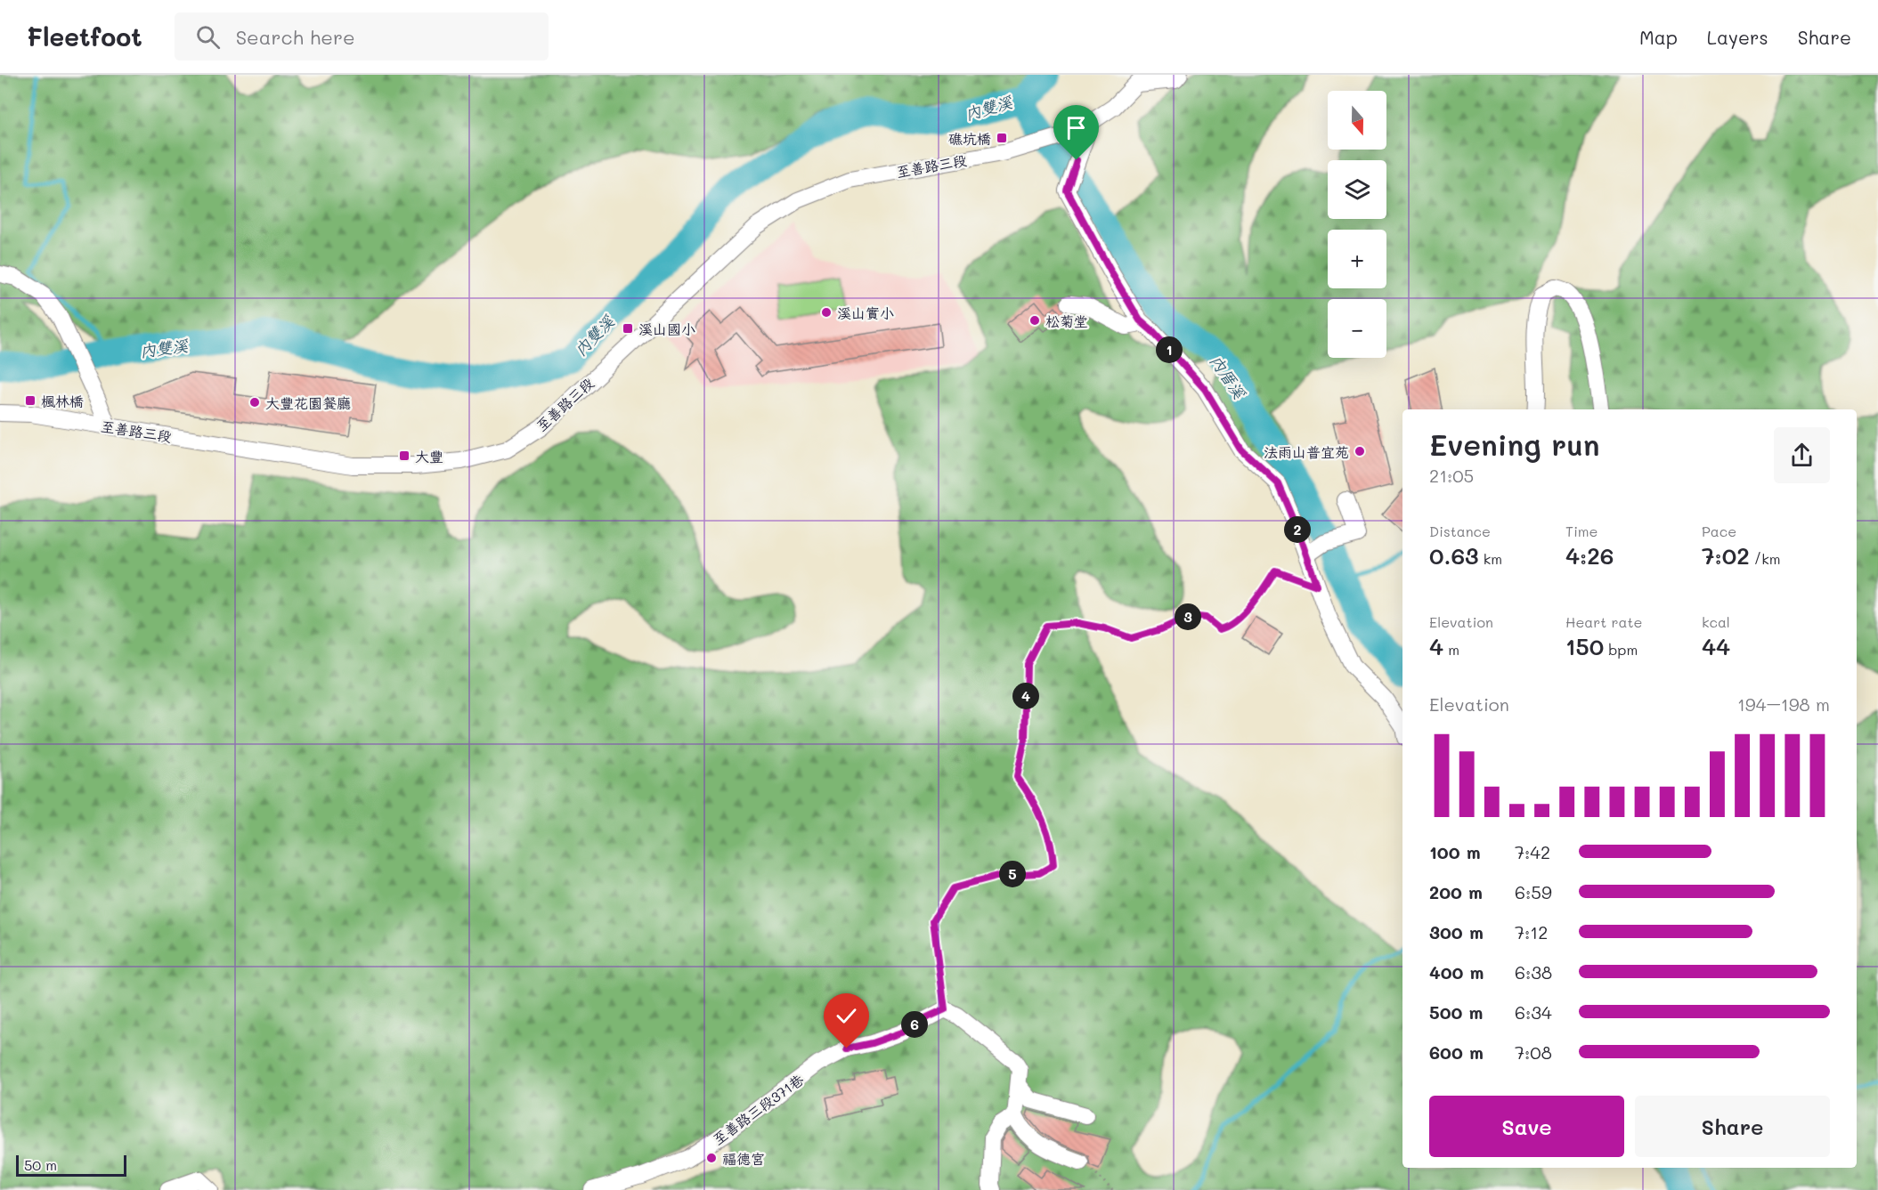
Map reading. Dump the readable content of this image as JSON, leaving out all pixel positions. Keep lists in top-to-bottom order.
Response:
{
  "streets": {
    "street": ["至善路三段", "至善路三段371巷"]
  },
  "water": ["內雙溪", "內厝溪"],
  "places": {
    "transit": [
      "礁坑橋",
      "溪山國小",
      "楓林橋",
      "大豐"
    ],
    "other": [
      "溪山實小",
      "松菊堂",
      "大豐花園餐廳",
      "法雨山普宜苑",
      "福德宮"
    ]
  },
  "scale_bar": "50 m",
  "north": "bottom",
  "page": {
    "header": "Fleetfoot",
    "search": "Search here",
    "nav": ["Map", "Layers", "Share"],
    "map_buttons": ["+", "−"],
    "pins": [
      "1",
      "2",
      "3",
      "4",
      "5",
      "6"
    ],
    "heading": ["Evening run", "21:05"],
    "stats": [
      ["Distance", "0.63 km"],
      ["Time", "4:26"],
      ["Pace", "7:02 /km"],
      ["Elevation", "4 m"],
      ["Heart rate", "150 bpm"],
      ["kcal", "44"]
    ],
    "chart": ["Elevation", "194–198 m"],
    "list": [
      {
        "name": "100 m",
        "note": "7:42"
      },
      {
        "name": "200 m",
        "note": "6:59"
      },
      {
        "name": "300 m",
        "note": "7:12"
      },
      {
        "name": "400 m",
        "note": "6:38"
      },
      {
        "name": "500 m",
        "note": "6:34"
      },
      {
        "name": "600 m",
        "note": "7:08"
      }
    ],
    "buttons": ["Save", "Share"],
    "scale": "50 m"
  }
}
